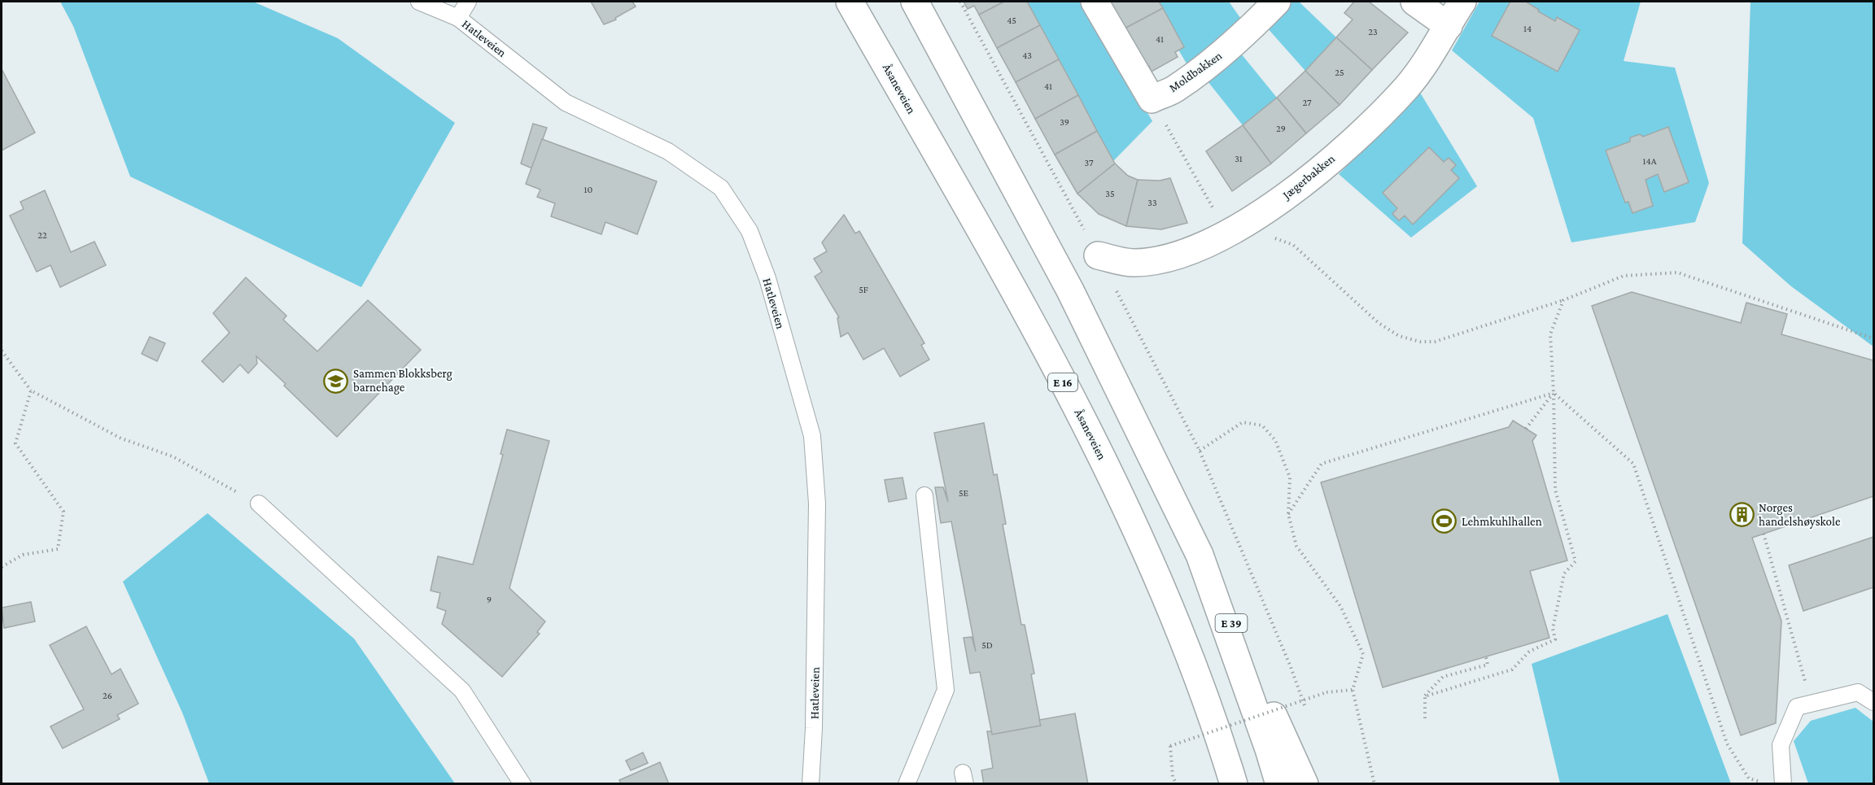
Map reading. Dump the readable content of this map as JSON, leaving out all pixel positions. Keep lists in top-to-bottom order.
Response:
{
  "streets": {
    "main road": [
      "Moldbakken",
      "Åsaneveien",
      "Jægerbakken",
      "E 16",
      "E 39"
    ],
    "lane": ["Hatleveien"]
  },
  "places": {
    "school or university": ["Sammen Blokksberg barnehage"],
    "building": ["Norges handelshøyskole"],
    "sports": ["Lehmkuhlhallen"]
  },
  "house_numbers": [
    "45",
    "14",
    "23",
    "41",
    "43",
    "25",
    "41",
    "27",
    "39",
    "29",
    "31",
    "14A",
    "37",
    "10",
    "35",
    "33",
    "22",
    "5F",
    "5E",
    "9",
    "5D",
    "26"
  ]
}
